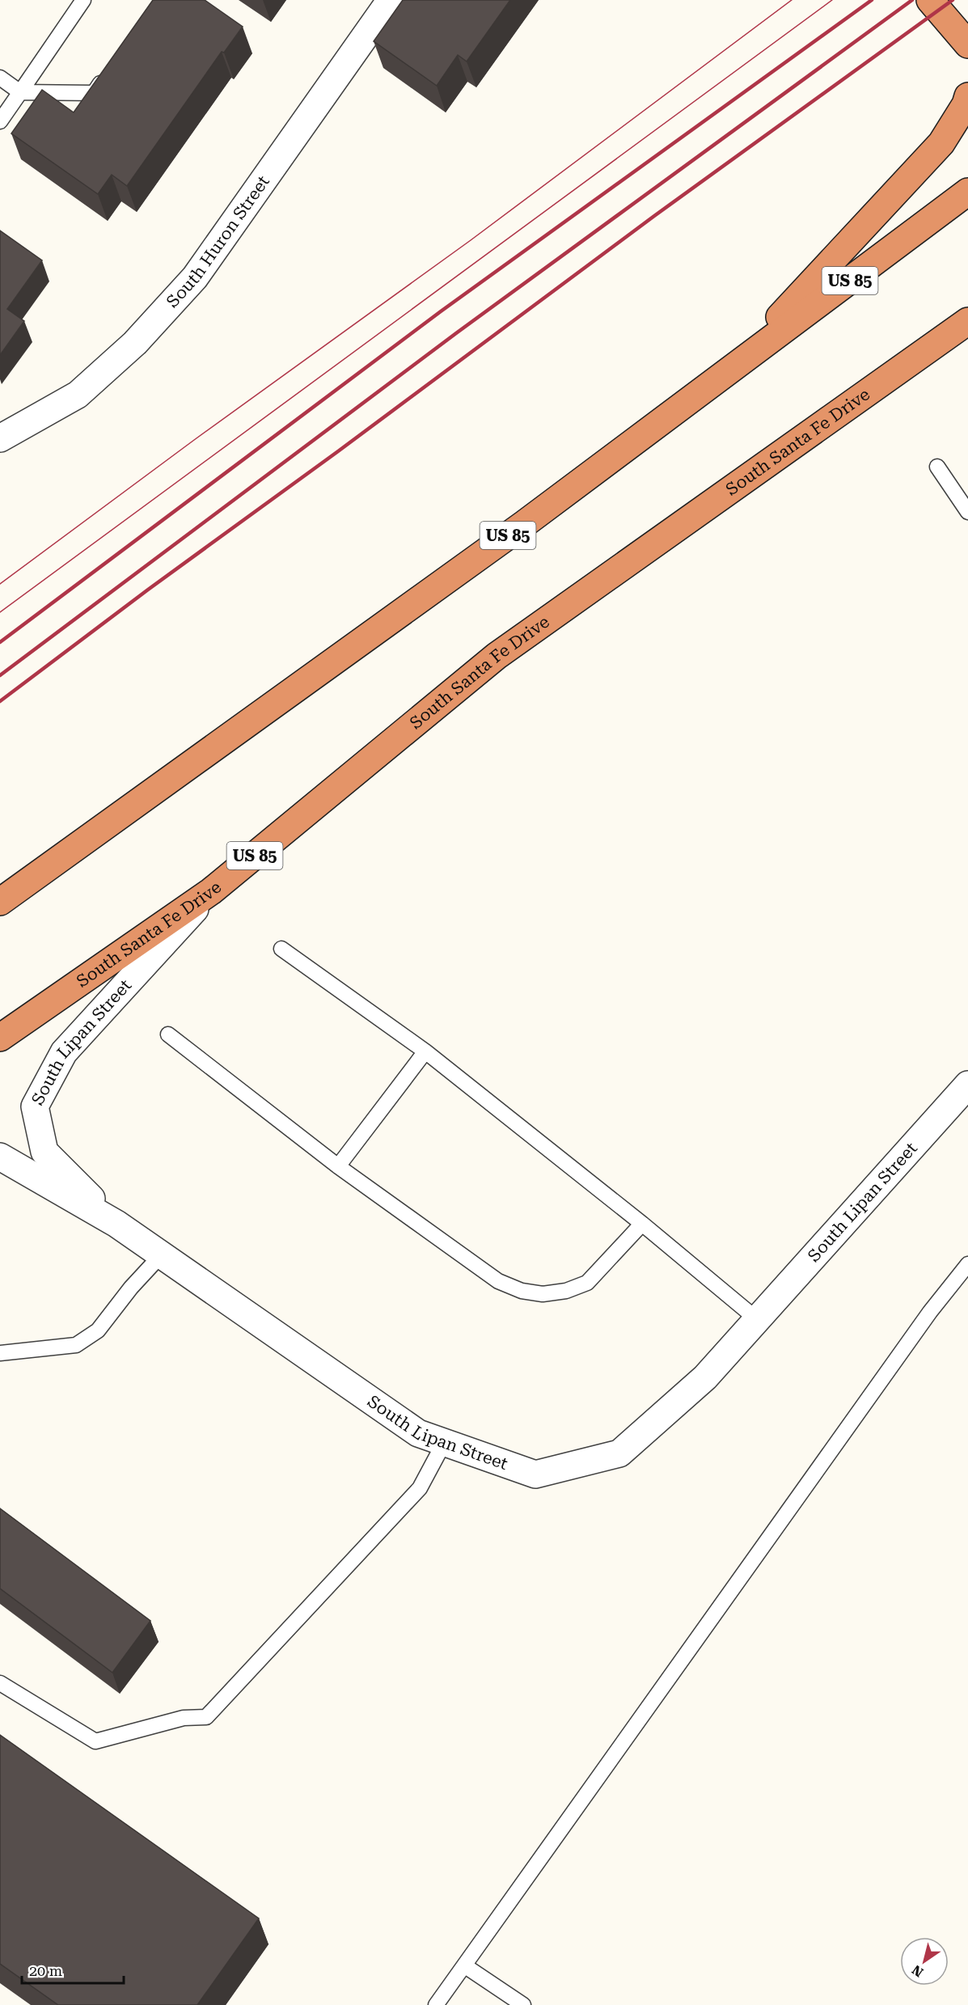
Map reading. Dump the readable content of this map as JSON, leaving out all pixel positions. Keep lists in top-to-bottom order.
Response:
{
  "streets": {
    "highway": ["US 85", "South Santa Fe Drive"],
    "street": ["South Huron Street", "South Lipan Street"]
  },
  "crossings": [
    ["South Santa Fe Drive", "South Lipan Street"]
  ],
  "scale_bar": "20 m",
  "north": "bottom left"
}
